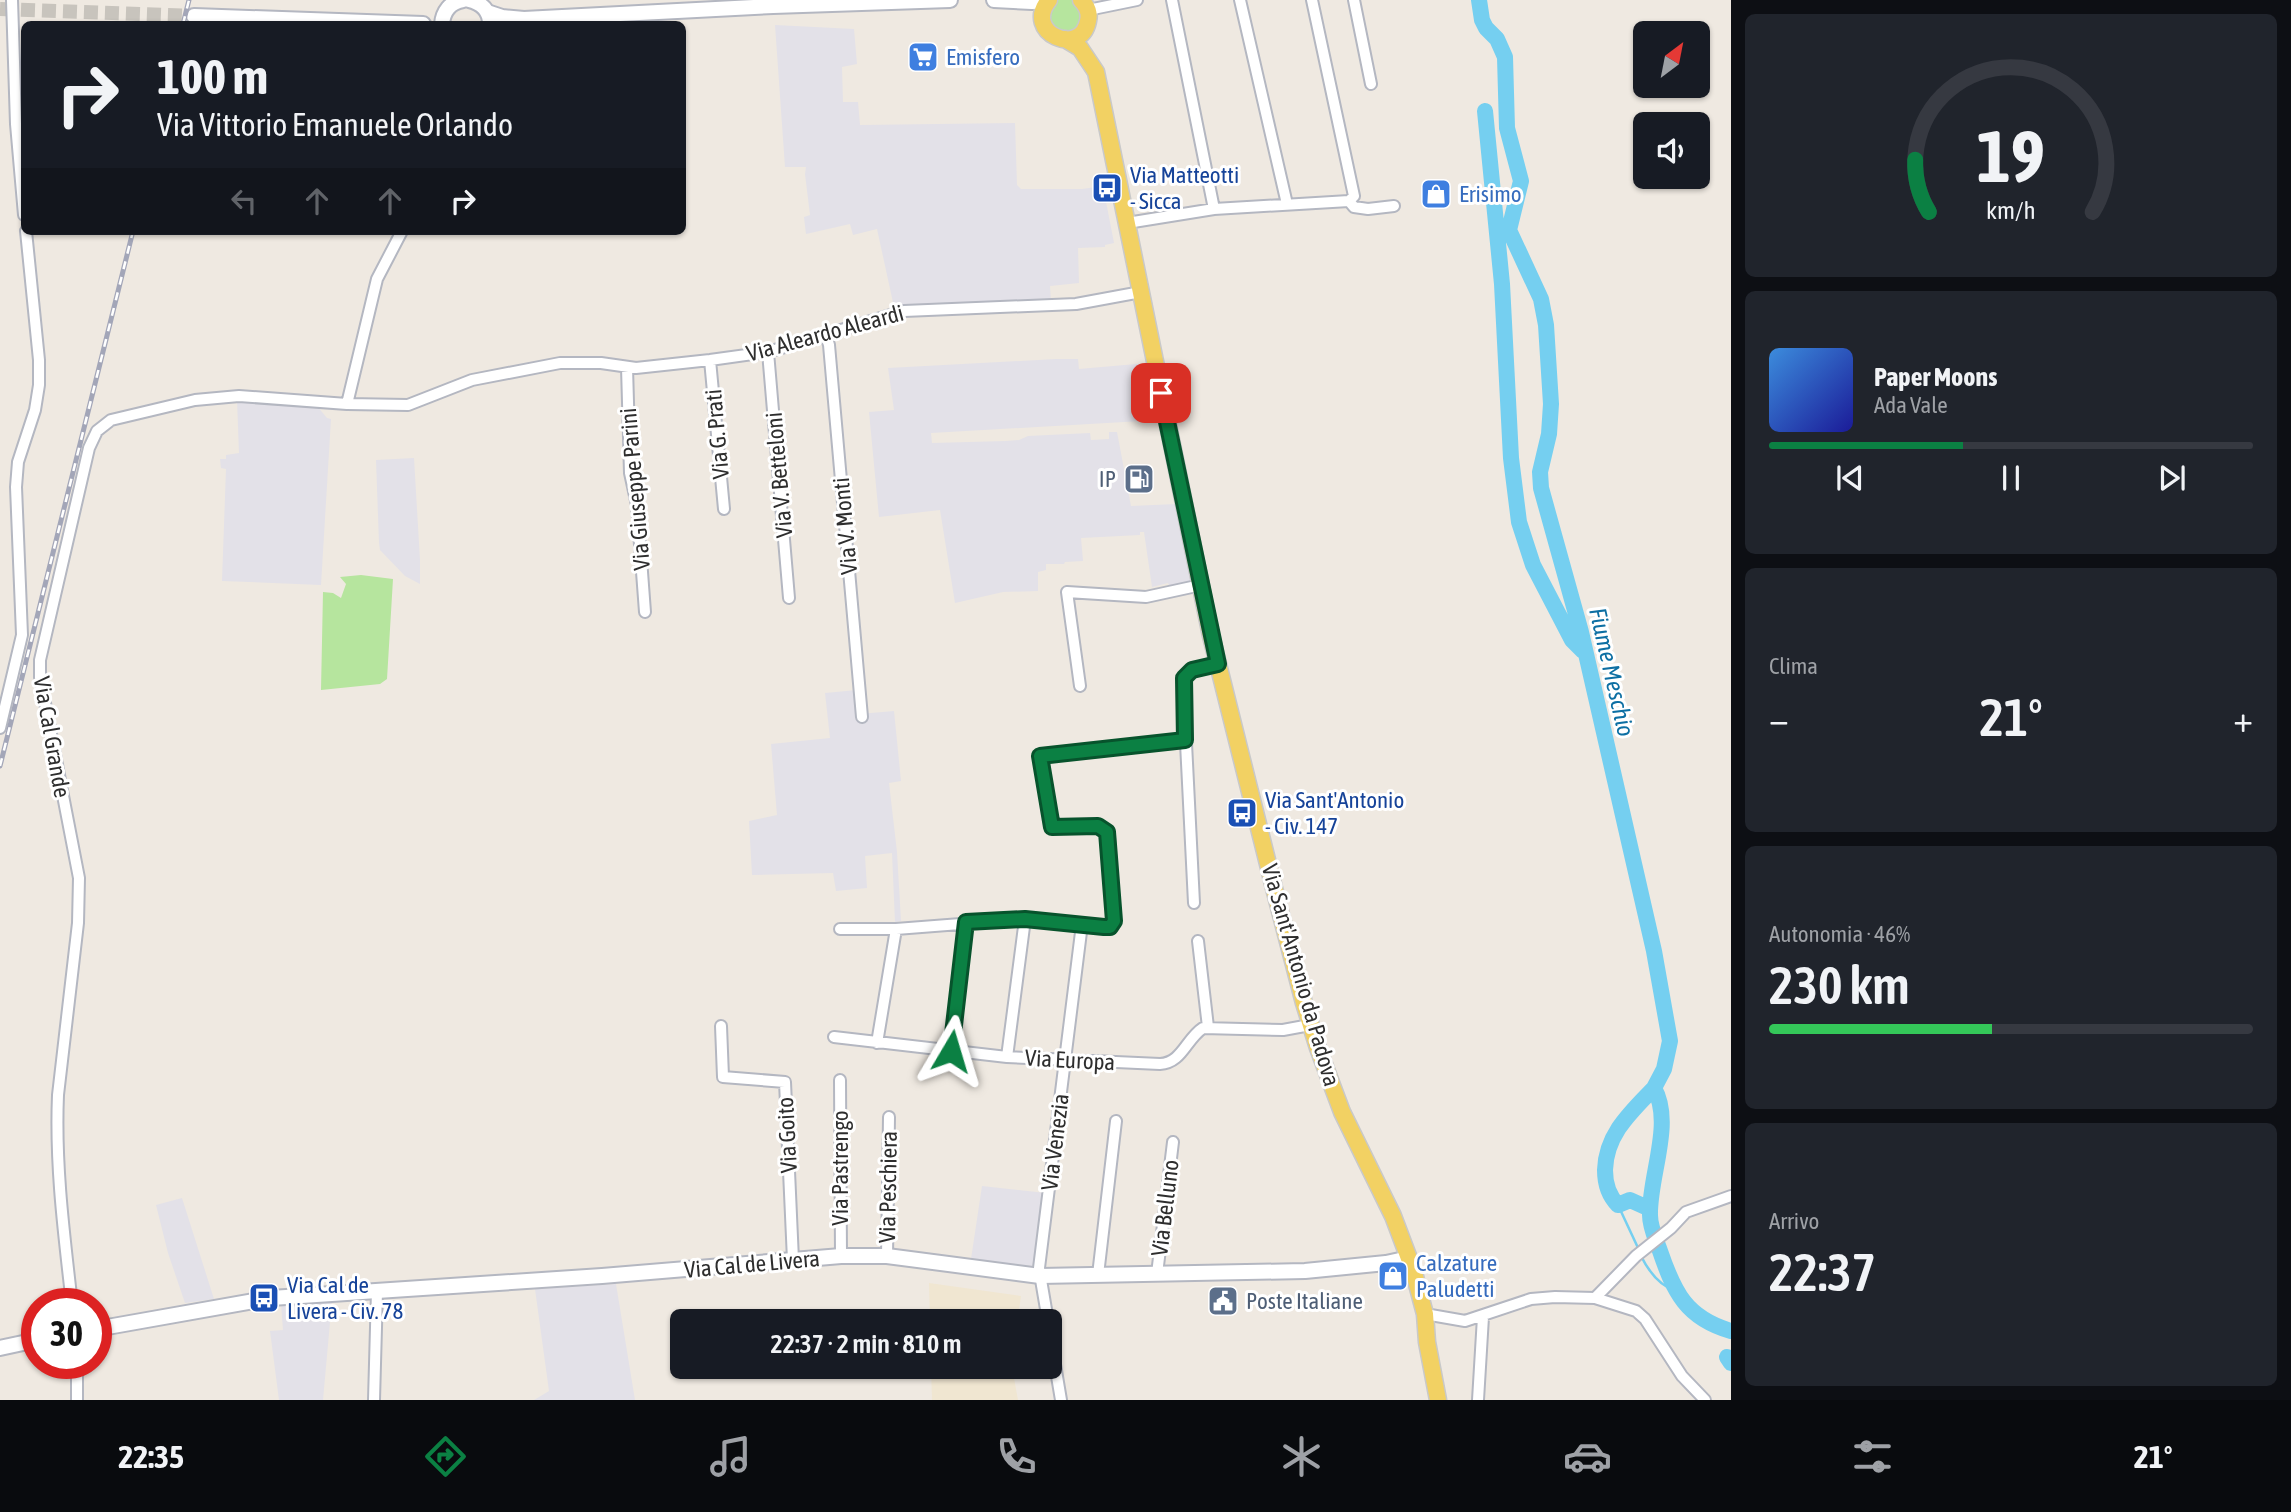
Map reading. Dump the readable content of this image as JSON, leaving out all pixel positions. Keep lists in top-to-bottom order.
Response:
{
  "streets": {
    "main road": ["Via Sant'Antonio da Padova"],
    "street": [
      "Via Aleardo Aleardi",
      "Via G. Prati",
      "Via V. Betteloni",
      "Via Giuseppe Parini",
      "Via V. Monti",
      "Via Cal Grande",
      "Via Europa",
      "Via Goito",
      "Via Venezia",
      "Via Pastrengo",
      "Via Peschiera",
      "Via Belluno",
      "Via Cal de Livera"
    ]
  },
  "crossings": [
    ["Via Aleardo Aleardi", "Via G. Prati"],
    ["Via Aleardo Aleardi", "Via V. Betteloni"],
    ["Via Aleardo Aleardi", "Via Giuseppe Parini"],
    ["Via Aleardo Aleardi", "Via V. Monti"],
    ["Via Aleardo Aleardi", "Via Cal Grande"],
    ["Via Aleardo Aleardi", "Via Sant'Antonio da Padova"],
    ["Via Sant'Antonio da Padova", "Via Cal de Livera"],
    ["Via Europa", "Via Venezia"],
    ["Via Goito", "Via Cal de Livera"],
    ["Via Venezia", "Via Cal de Livera"],
    ["Via Pastrengo", "Via Cal de Livera"],
    ["Via Peschiera", "Via Cal de Livera"],
    ["Via Belluno", "Via Cal de Livera"]
  ],
  "water": ["Fiume Meschio"],
  "places": {
    "supermarket": ["Emisfero"],
    "bus stop": ["Via Matteotti - Sicca", "Via Sant'Antonio - Civ. 147", "Via Cal de Livera - Civ. 78"],
    "shop": ["Erisimo", "Calzature Paludetti"],
    "fuel station": ["IP"],
    "public building": ["Poste Italiane"]
  },
  "north": "top right",
  "page": {
    "turn": ["100 m", "Via Vittorio Emanuele Orlando"],
    "song": ["Paper Moons", "Ada Vale"],
    "tile": [
      "Clima",
      ["Autonomia · 46%", "230 km"],
      ["Arrivo", "22:37"]
    ],
    "heat": ["−", "21°", "+"],
    "limit": "30",
    "trip": "22:37 · 2 min · 810 m",
    "tabs": ["22:35", "21°"],
    "gauge": ["19", "km/h"]
  }
}
